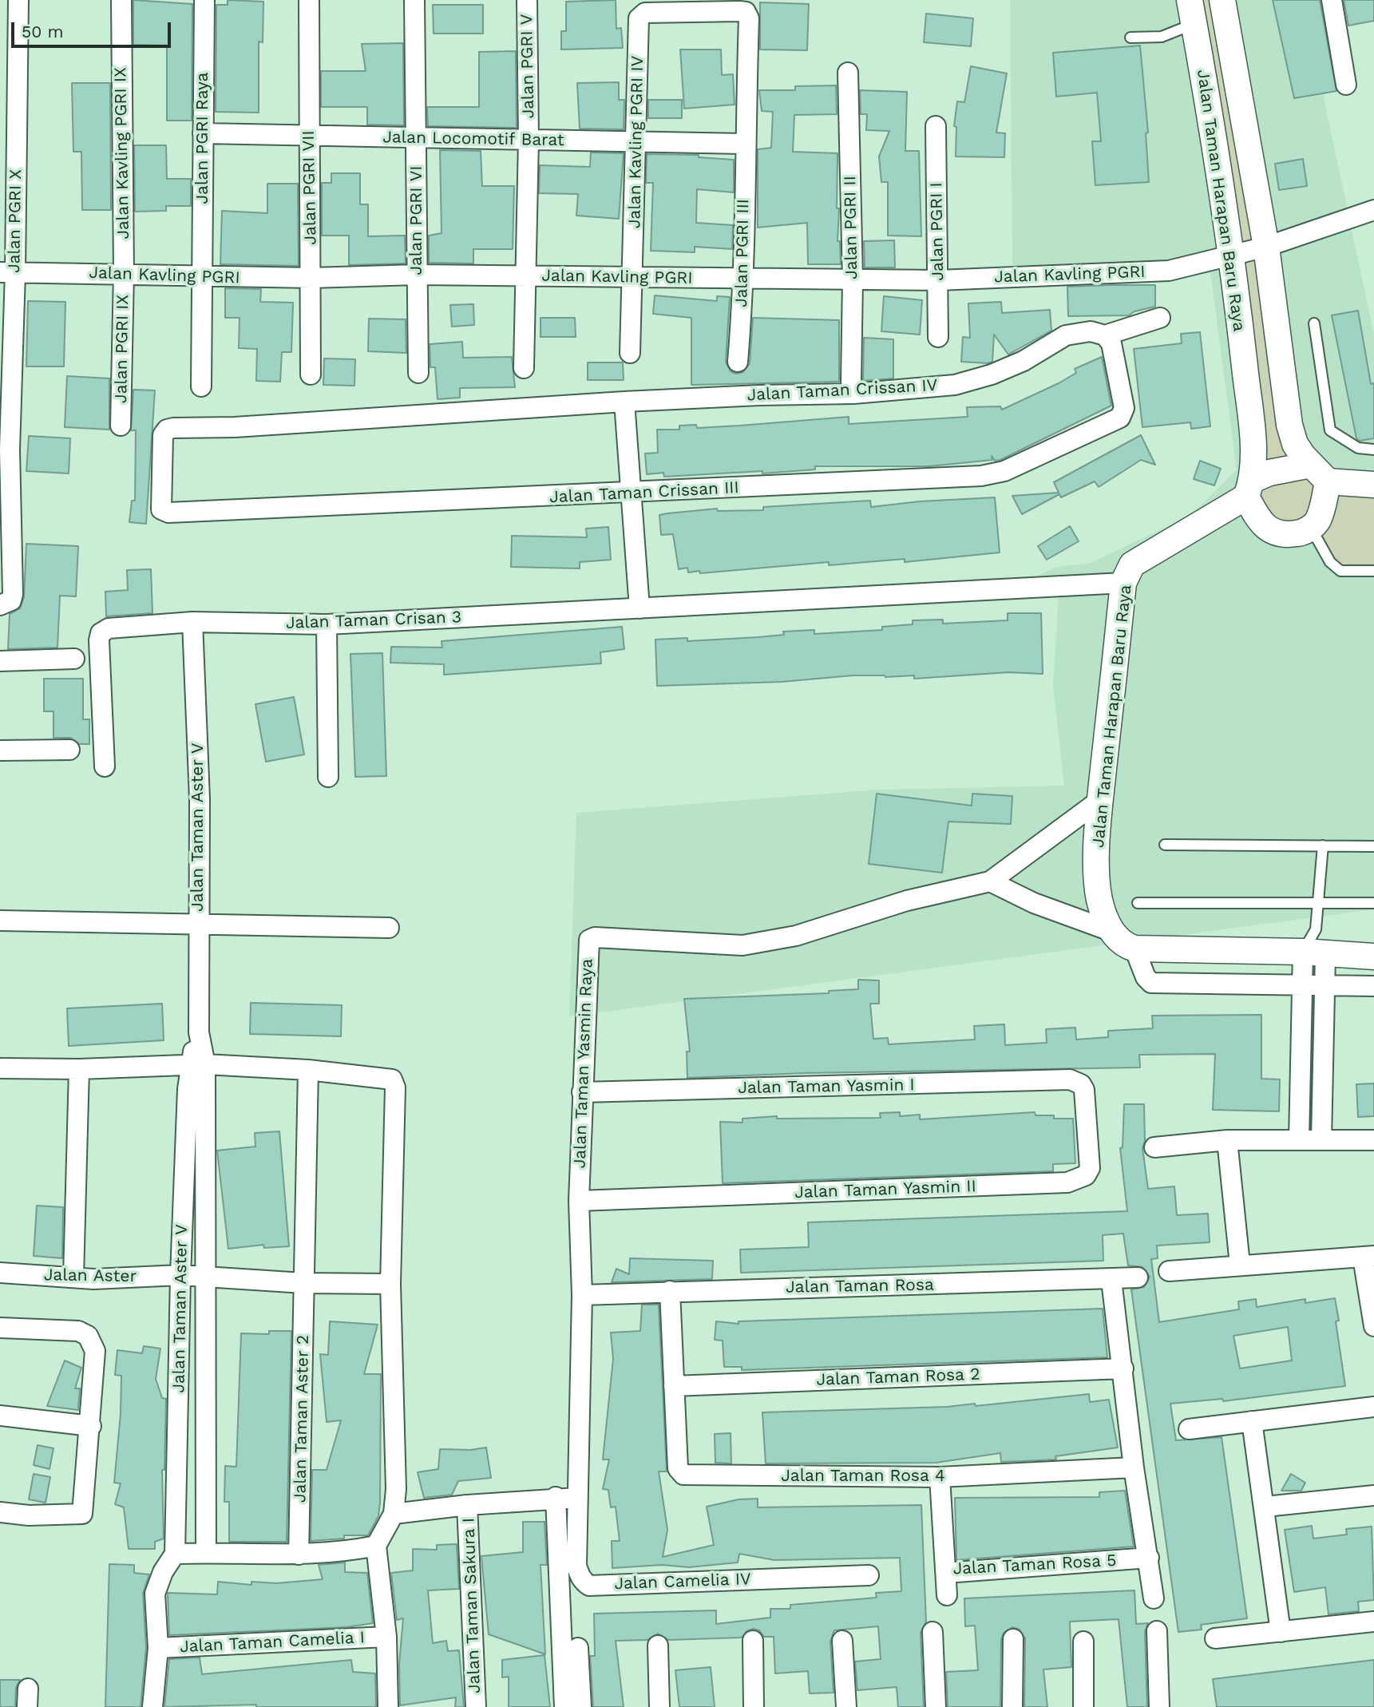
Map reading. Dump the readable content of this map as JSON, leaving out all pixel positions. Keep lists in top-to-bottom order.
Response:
{
  "streets": {
    "street": [
      "Jalan PGRI V",
      "Jalan PGRI Raya",
      "Jalan Locomotif Barat",
      "Jalan Kavling PGRI IV",
      "Jalan Kavling PGRI IX",
      "Jalan PGRI VII",
      "Jalan Taman Harapan Baru Raya",
      "Jalan PGRI VI",
      "Jalan PGRI X",
      "Jalan PGRI II",
      "Jalan PGRI I",
      "Jalan PGRI III",
      "Jalan Kavling PGRI",
      "Jalan PGRI IX",
      "Jalan Taman Crissan IV",
      "Jalan Taman Crissan III",
      "Jalan Taman Crisan 3",
      "Jalan Taman Aster V",
      "Jalan Taman Yasmin Raya",
      "Jalan Taman Yasmin I",
      "Jalan Taman Yasmin II",
      "Jalan Aster",
      "Jalan Taman Rosa",
      "Jalan Taman Rosa 2",
      "Jalan Taman Aster 2",
      "Jalan Taman Rosa 4",
      "Jalan Taman Rosa 5",
      "Jalan Camelia IV",
      "Jalan Taman Sakura I",
      "Jalan Taman Camelia I"
    ]
  },
  "crossings": [
    ["Jalan PGRI V", "Jalan Locomotif Barat"],
    ["Jalan PGRI V", "Jalan Kavling PGRI"],
    ["Jalan PGRI Raya", "Jalan Locomotif Barat"],
    ["Jalan PGRI Raya", "Jalan Kavling PGRI"],
    ["Jalan Locomotif Barat", "Jalan Kavling PGRI IV"],
    ["Jalan Locomotif Barat", "Jalan PGRI VII"],
    ["Jalan Locomotif Barat", "Jalan PGRI VI"],
    ["Jalan Locomotif Barat", "Jalan PGRI III"],
    ["Jalan Kavling PGRI IV", "Jalan PGRI III"],
    ["Jalan Kavling PGRI IV", "Jalan Kavling PGRI"],
    ["Jalan Kavling PGRI IX", "Jalan Kavling PGRI"],
    ["Jalan Kavling PGRI IX", "Jalan PGRI IX"],
    ["Jalan PGRI VII", "Jalan Kavling PGRI"],
    ["Jalan Taman Harapan Baru Raya", "Jalan Kavling PGRI"],
    ["Jalan Taman Harapan Baru Raya", "Jalan Taman Crisan 3"],
    ["Jalan Taman Harapan Baru Raya", "Jalan Taman Yasmin Raya"],
    ["Jalan PGRI VI", "Jalan Kavling PGRI"],
    ["Jalan PGRI X", "Jalan Kavling PGRI"],
    ["Jalan PGRI II", "Jalan Kavling PGRI"],
    ["Jalan PGRI I", "Jalan Kavling PGRI"],
    ["Jalan PGRI III", "Jalan Kavling PGRI"],
    ["Jalan Kavling PGRI", "Jalan PGRI IX"],
    ["Jalan Taman Crissan IV", "Jalan Taman Crissan III"],
    ["Jalan Taman Crisan 3", "Jalan Taman Aster V"],
    ["Jalan Taman Aster V", "Jalan Aster"],
    ["Jalan Taman Aster V", "Jalan Taman Camelia I"],
    ["Jalan Taman Yasmin Raya", "Jalan Taman Yasmin I"],
    ["Jalan Taman Yasmin Raya", "Jalan Taman Yasmin II"],
    ["Jalan Taman Yasmin Raya", "Jalan Taman Rosa"],
    ["Jalan Taman Yasmin Raya", "Jalan Camelia IV"],
    ["Jalan Taman Yasmin I", "Jalan Taman Yasmin II"],
    ["Jalan Taman Rosa", "Jalan Taman Rosa 4"],
    ["Jalan Taman Rosa", "Jalan Camelia IV"],
    ["Jalan Taman Rosa 2", "Jalan Taman Rosa 4"],
    ["Jalan Taman Rosa 4", "Jalan Taman Rosa 5"]
  ],
  "scale_bar": "50 m"
}
